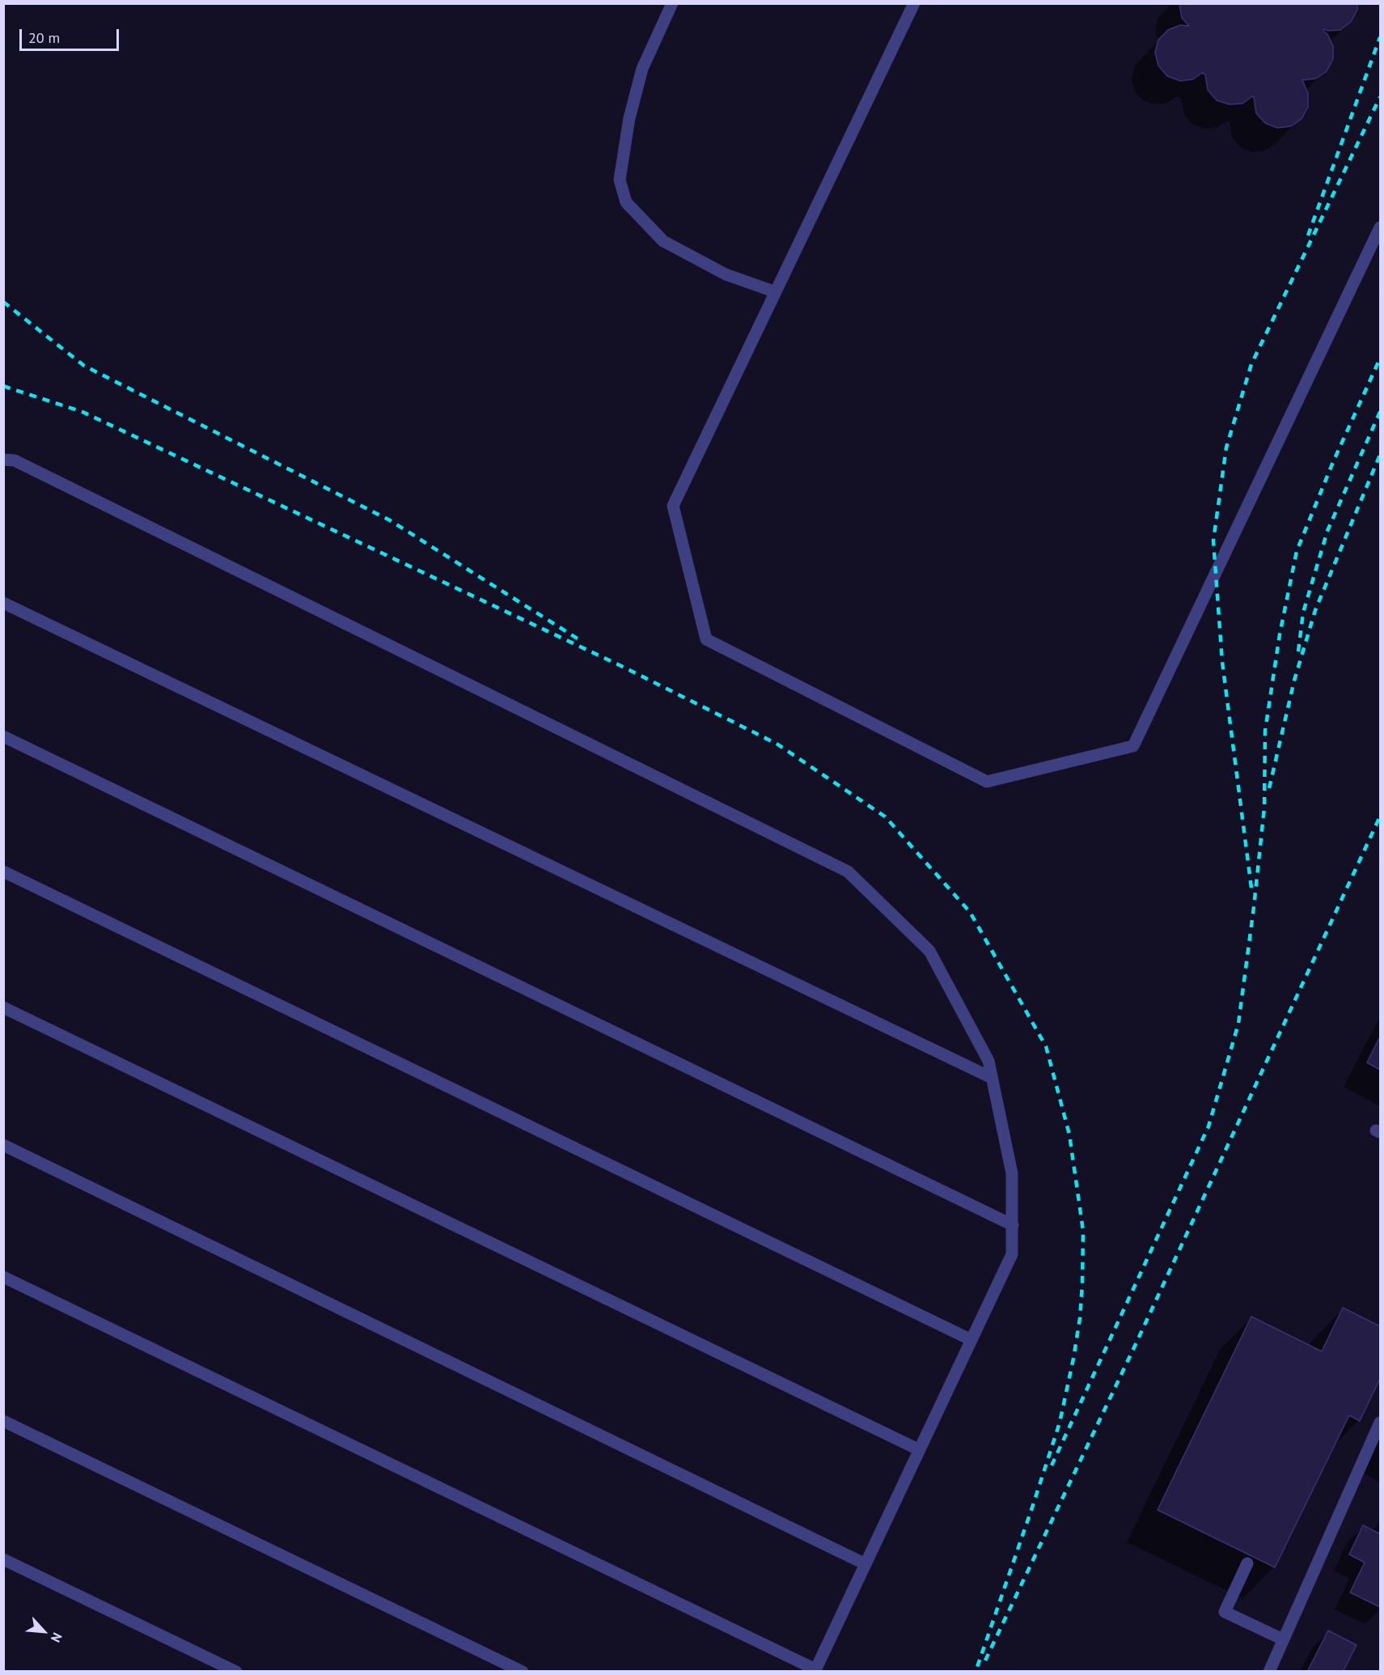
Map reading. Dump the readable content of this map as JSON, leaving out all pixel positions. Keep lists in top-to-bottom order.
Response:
{
  "scale_bar": "20 m",
  "north": "bottom right"
}
